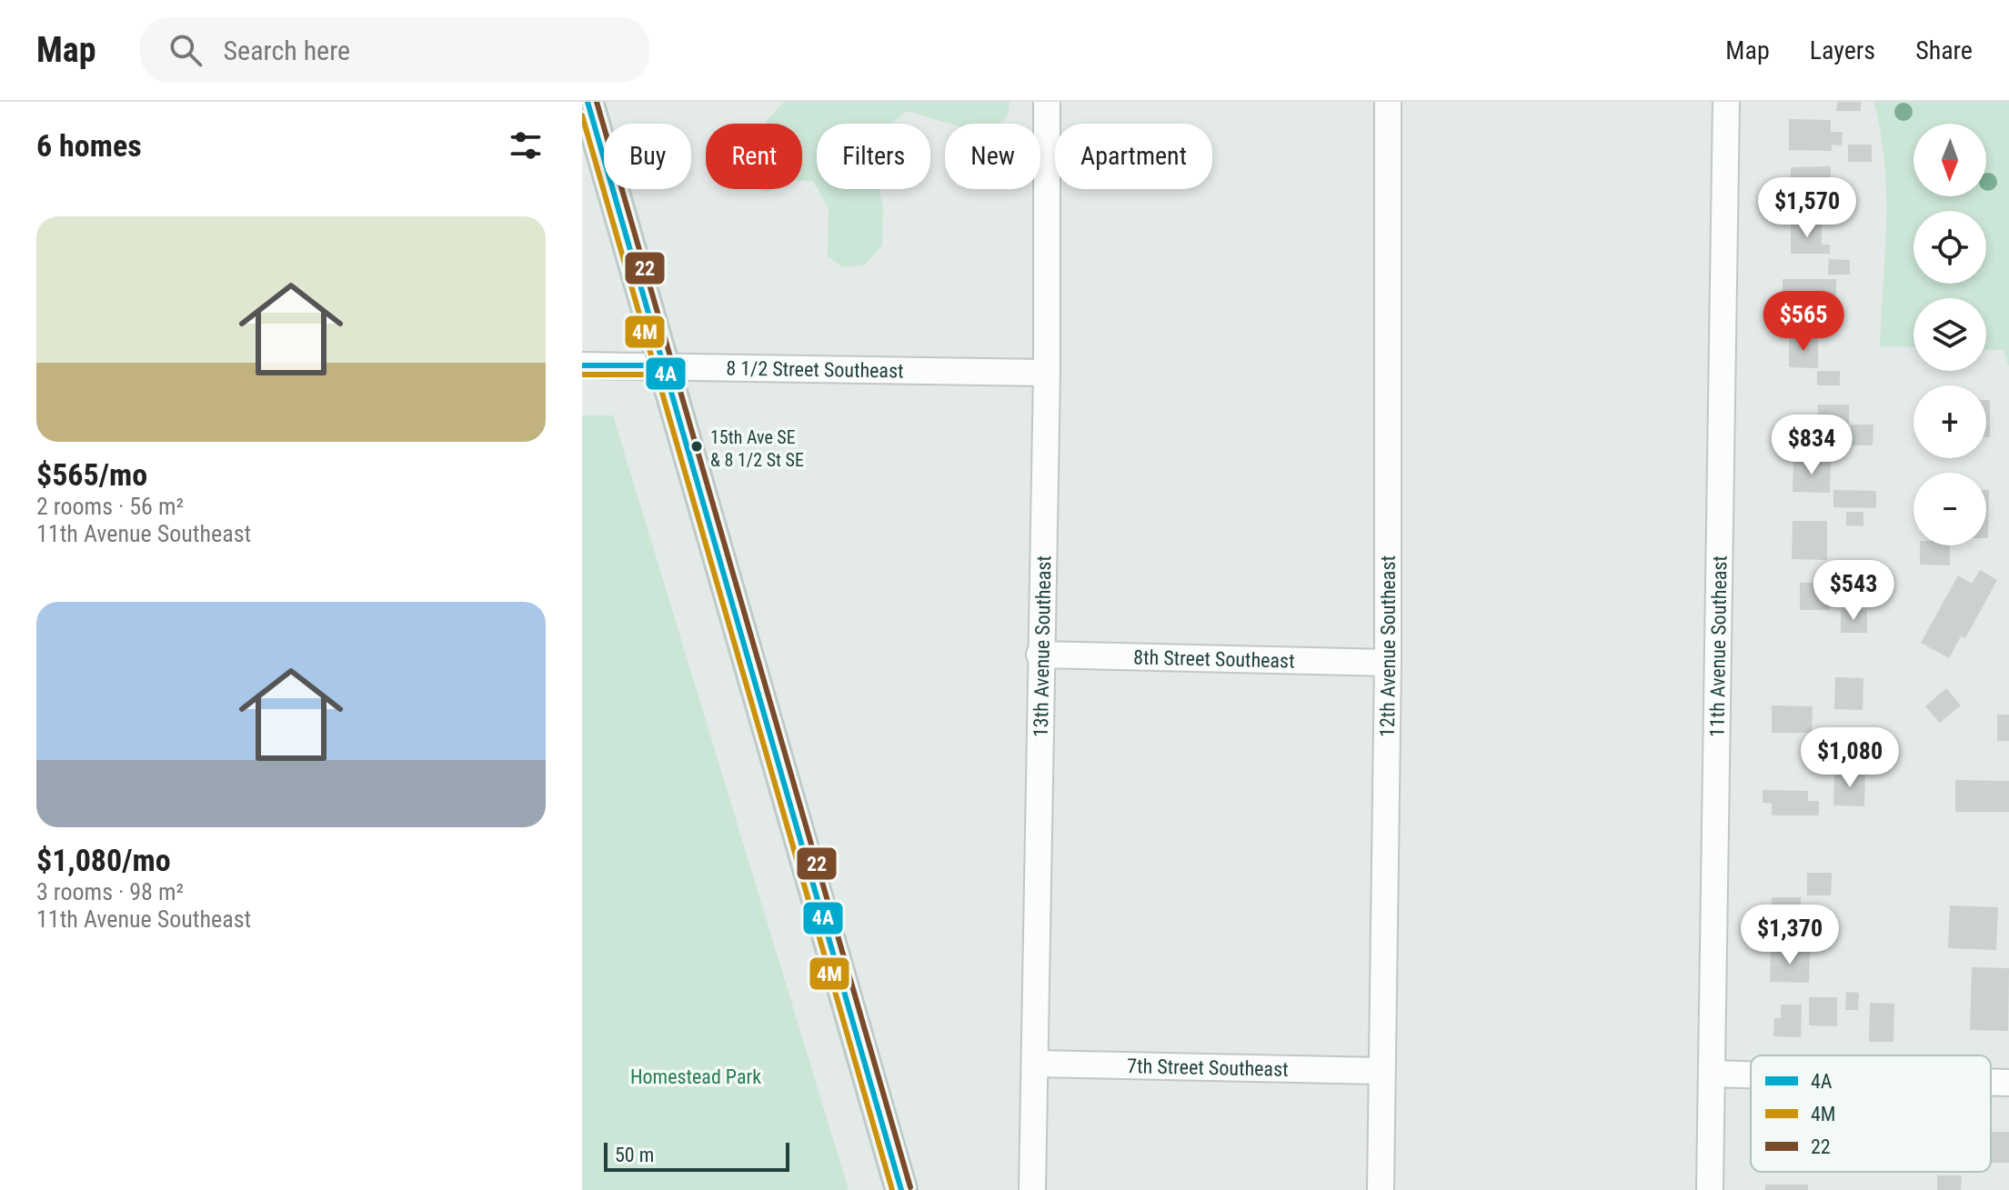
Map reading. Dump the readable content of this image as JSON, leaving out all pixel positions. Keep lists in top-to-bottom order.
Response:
{
  "streets": {
    "street": [
      "8 1/2 Street Southeast",
      "13th Avenue Southeast",
      "12th Avenue Southeast",
      "11th Avenue Southeast",
      "8th Street Southeast",
      "7th Street Southeast"
    ]
  },
  "crossings": [
    ["8 1/2 Street Southeast", "13th Avenue Southeast"],
    ["13th Avenue Southeast", "8th Street Southeast"],
    ["13th Avenue Southeast", "7th Street Southeast"],
    ["12th Avenue Southeast", "8th Street Southeast"],
    ["12th Avenue Southeast", "7th Street Southeast"]
  ],
  "parks": ["Homestead Park"],
  "places": ["15th Ave SE & 8 1/2 St SE"],
  "lines": ["transit line 4A", "transit line 22", "transit line 4M"],
  "legend": ["4A", "4M", "22"],
  "scale_bar": "50 m",
  "north": "bottom",
  "page": {
    "header": "Map",
    "search": "Search here",
    "nav": ["Map", "Layers", "Share"],
    "heading": "6 homes",
    "map_buttons": ["+", "−"],
    "chip": [
      "Buy",
      "Rent",
      "Filters",
      "New",
      "Apartment"
    ],
    "price": [
      "$1,570",
      "$565",
      "$834",
      "$543",
      "$1,080",
      "$1,370"
    ],
    "list": [
      {
        "name": "$565/mo",
        "note": "2 rooms · 56 m² · 11th Avenue Southeast"
      },
      {
        "name": "$1,080/mo",
        "note": "3 rooms · 98 m² · 11th Avenue Southeast"
      }
    ],
    "scale": "50 m"
  }
}
